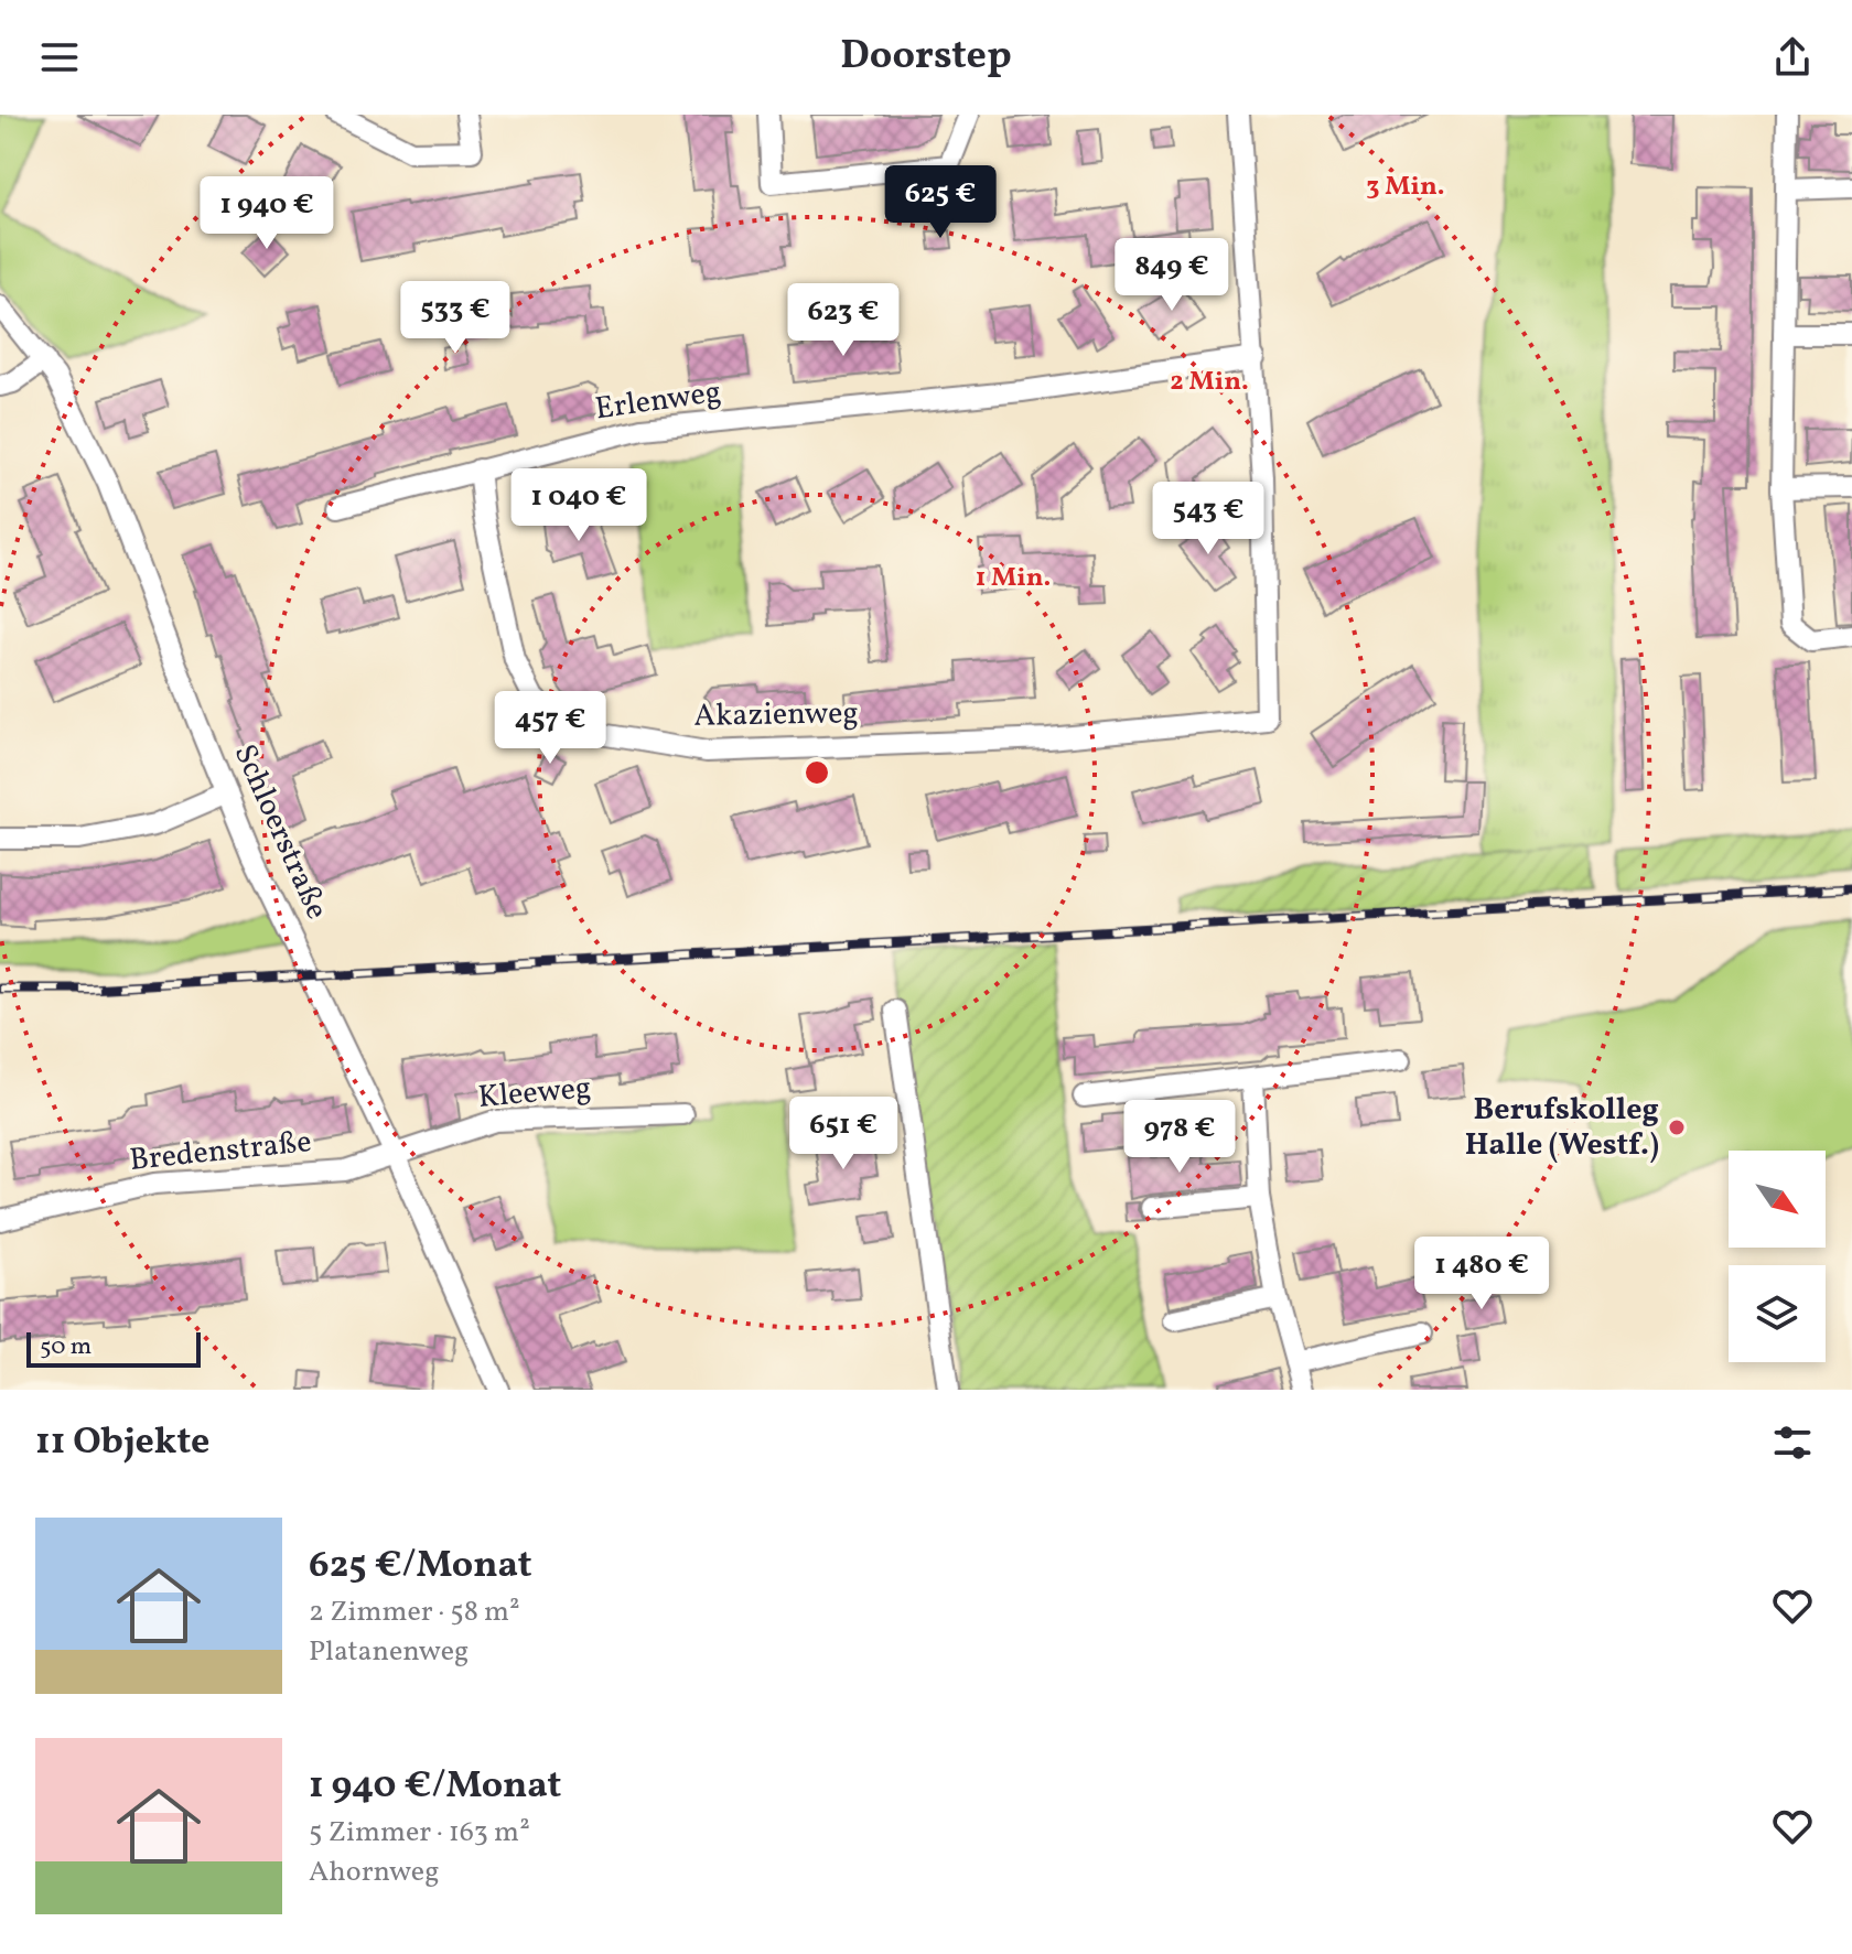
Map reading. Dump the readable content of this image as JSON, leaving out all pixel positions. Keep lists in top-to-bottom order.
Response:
{
  "streets": {
    "street": [
      "Erlenweg",
      "Akazienweg",
      "Schloerstraße",
      "Kleeweg",
      "Bredenstraße"
    ]
  },
  "crossings": [
    ["Erlenweg", "Akazienweg"],
    ["Schloerstraße", "Kleeweg"],
    ["Schloerstraße", "Bredenstraße"],
    ["Kleeweg", "Bredenstraße"]
  ],
  "places": ["Berufskolleg Halle (Westf.)"],
  "scale_bar": "50 m",
  "north": "bottom right",
  "page": {
    "header": "Doorstep",
    "price": [
      "625 €",
      "1 940 €",
      "849 €",
      "533 €",
      "623 €",
      "1 040 €",
      "543 €",
      "457 €",
      "651 €",
      "978 €",
      "1 480 €"
    ],
    "scale": "50 m",
    "heading": "11 Objekte",
    "list": [
      {
        "name": "625 €/Monat",
        "note": "2 Zimmer · 58 m² · Platanenweg"
      },
      {
        "name": "1 940 €/Monat",
        "note": "5 Zimmer · 163 m² · Ahornweg"
      }
    ]
  },
  "rings": ["3 Min.", "2 Min.", "1 Min."]
}
